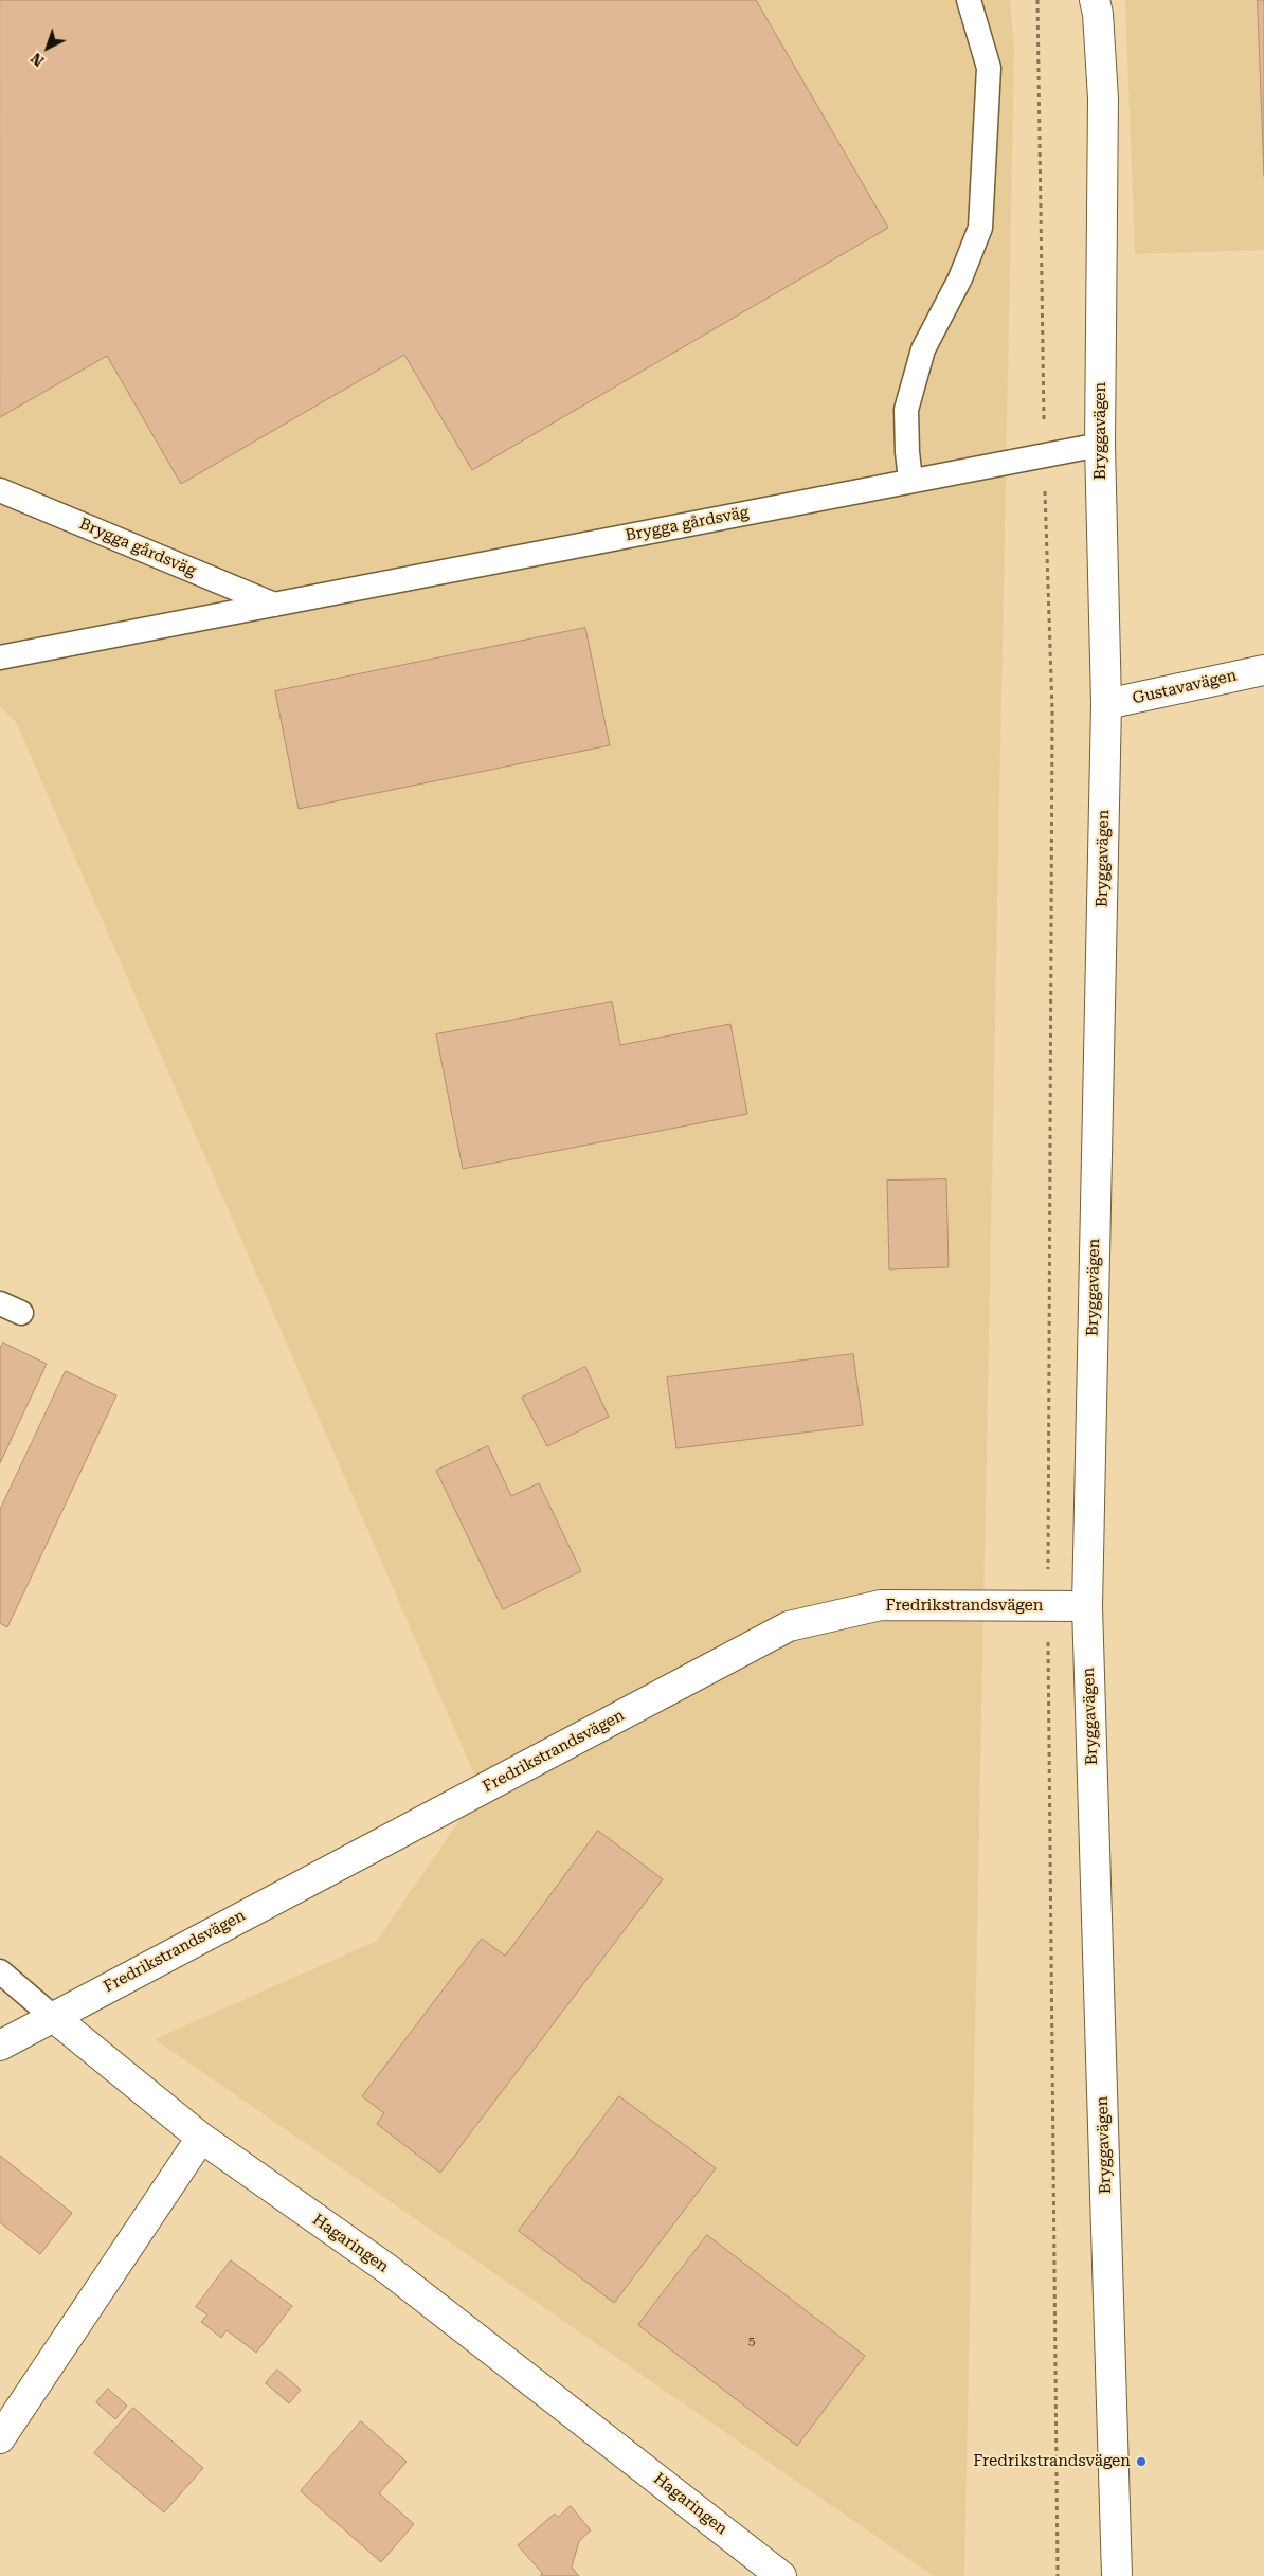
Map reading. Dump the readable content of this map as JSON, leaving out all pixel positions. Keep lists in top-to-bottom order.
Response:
{
  "streets": {
    "street": [
      "Bryggavägen",
      "Gustavavägen",
      "Fredrikstrandsvägen",
      "Hagaringen"
    ],
    "lane": ["Brygga gårdsväg"]
  },
  "crossings": [
    ["Bryggavägen", "Brygga gårdsväg"],
    ["Bryggavägen", "Gustavavägen"],
    ["Bryggavägen", "Fredrikstrandsvägen"],
    ["Fredrikstrandsvägen", "Hagaringen"]
  ],
  "places": ["Fredrikstrandsvägen"],
  "house_numbers": ["5"],
  "north": "bottom left"
}
